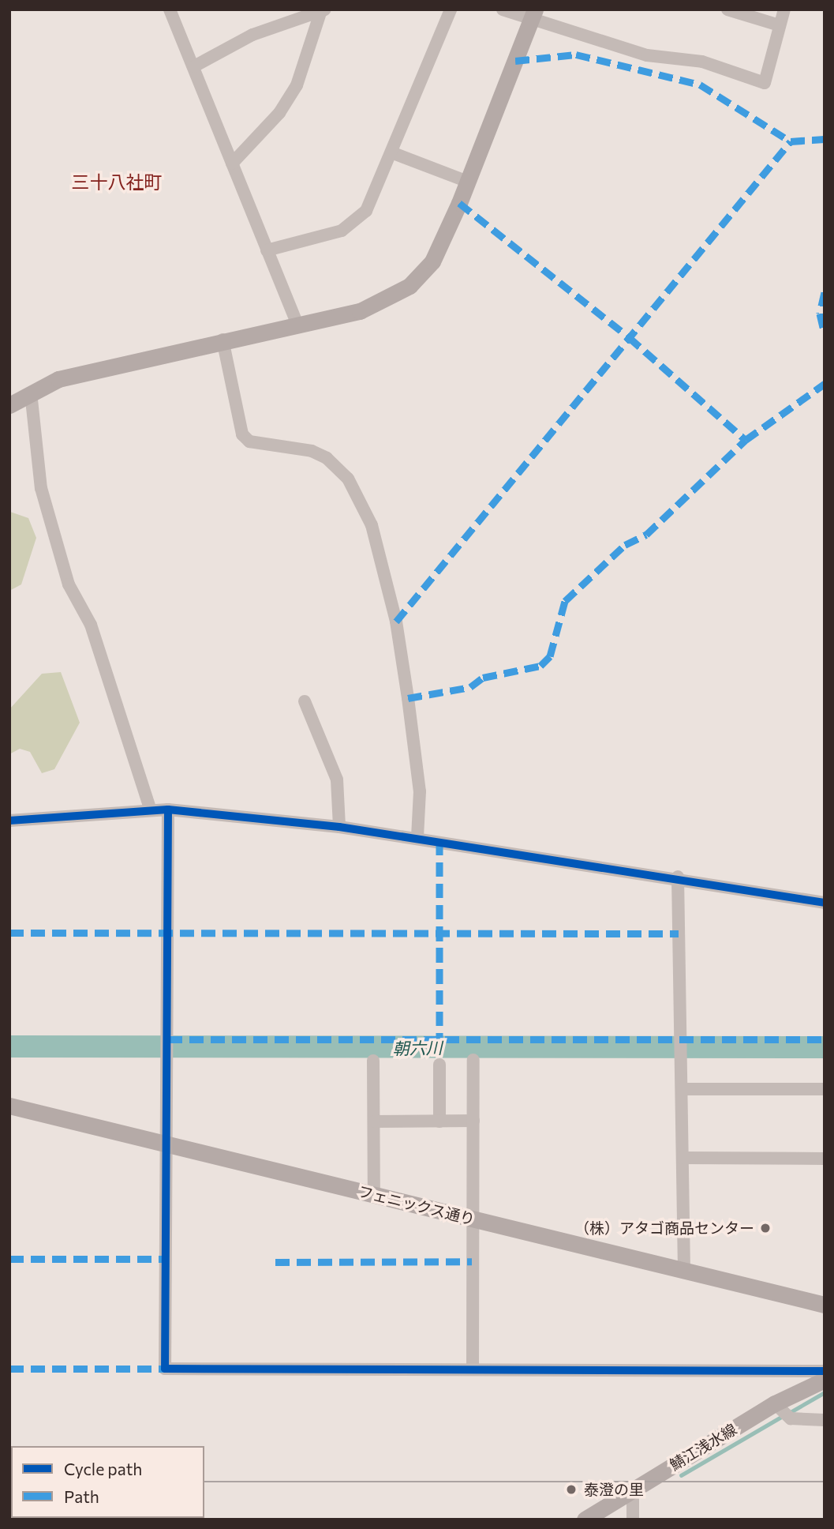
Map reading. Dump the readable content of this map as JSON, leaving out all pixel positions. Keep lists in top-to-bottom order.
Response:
{
  "streets": {
    "main road": ["フェニックス通り", "鯖江浅水線"]
  },
  "districts": ["三十八社町"],
  "water": ["朝六川"],
  "places": ["（株）アタゴ商品センター", "泰澄の里"],
  "legend": ["Cycle path", "Path"]
}
